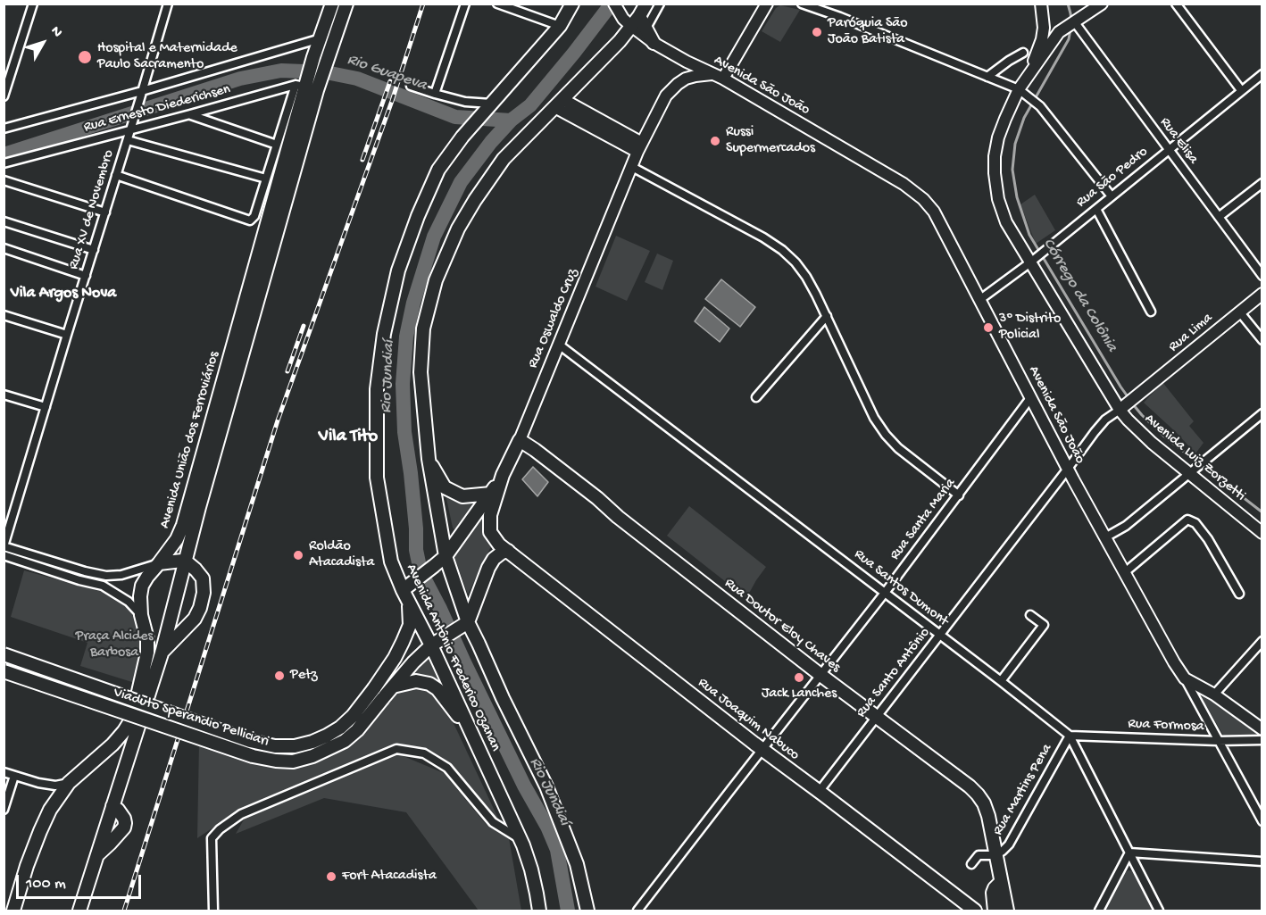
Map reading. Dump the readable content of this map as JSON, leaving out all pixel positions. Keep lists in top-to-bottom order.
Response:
{
  "streets": {
    "main road": [
      "Avenida São João",
      "Rua Oswaldo Cruz",
      "Rua Lima",
      "Avenida União dos Ferroviários",
      "Avenida Luiz Zorzetti",
      "Rua Doutor Eloy Chaves",
      "Avenida Antônio Frederico Ozanan",
      "Viaduto Sperandio Pelliciari",
      "Rua Joaquim Nabuco"
    ],
    "street": [
      "Rua Ernesto Diederichsen",
      "Rua Elisa",
      "Rua São Pedro",
      "Rua XV de Novembro",
      "Rua Santa Maria",
      "Rua Santos Dumont",
      "Rua Santo Antônio",
      "Rua Formosa",
      "Rua Martins Pena"
    ]
  },
  "crossings": [
    ["Avenida São João", "Rua São Pedro"],
    ["Avenida São João", "Rua Oswaldo Cruz"],
    ["Avenida São João", "Rua Santa Maria"],
    ["Avenida São João", "Rua Santo Antônio"],
    ["Avenida São João", "Rua Formosa"],
    ["Rua Ernesto Diederichsen", "Rua XV de Novembro"],
    ["Rua Ernesto Diederichsen", "Avenida União dos Ferroviários"],
    ["Rua Elisa", "Rua São Pedro"],
    ["Rua Elisa", "Avenida Luiz Zorzetti"],
    ["Rua São Pedro", "Avenida Luiz Zorzetti"],
    ["Rua Oswaldo Cruz", "Rua Santos Dumont"],
    ["Rua Oswaldo Cruz", "Rua Doutor Eloy Chaves"],
    ["Rua Oswaldo Cruz", "Rua Joaquim Nabuco"],
    ["Rua Lima", "Avenida Luiz Zorzetti"],
    ["Rua Santa Maria", "Rua Santos Dumont"],
    ["Rua Santa Maria", "Rua Doutor Eloy Chaves"],
    ["Rua Santa Maria", "Rua Joaquim Nabuco"],
    ["Rua Santos Dumont", "Rua Santo Antônio"],
    ["Rua Santos Dumont", "Rua Formosa"],
    ["Rua Santos Dumont", "Rua Martins Pena"],
    ["Rua Doutor Eloy Chaves", "Rua Santo Antônio"],
    ["Rua Doutor Eloy Chaves", "Rua Martins Pena"],
    ["Avenida Antônio Frederico Ozanan", "Viaduto Sperandio Pelliciari"],
    ["Rua Santo Antônio", "Rua Joaquim Nabuco"],
    ["Rua Formosa", "Rua Martins Pena"]
  ],
  "districts": ["Vila Argos Nova", "Vila Tito"],
  "water": ["Rio Guapeva", "Córrego da Colônia", "Rio Jundiaí"],
  "parks": ["Praça Alcides Barbosa"],
  "places": [
    "Paróquia São João Batista",
    "Hospital e Maternidade Paulo Sacramento",
    "Russi Supermercados",
    "3º Distrito Policial",
    "Roldão Atacadista",
    "Petz",
    "Jack Lanches",
    "Fort Atacadista"
  ],
  "scale_bar": "100 m",
  "north": "top right"
}
